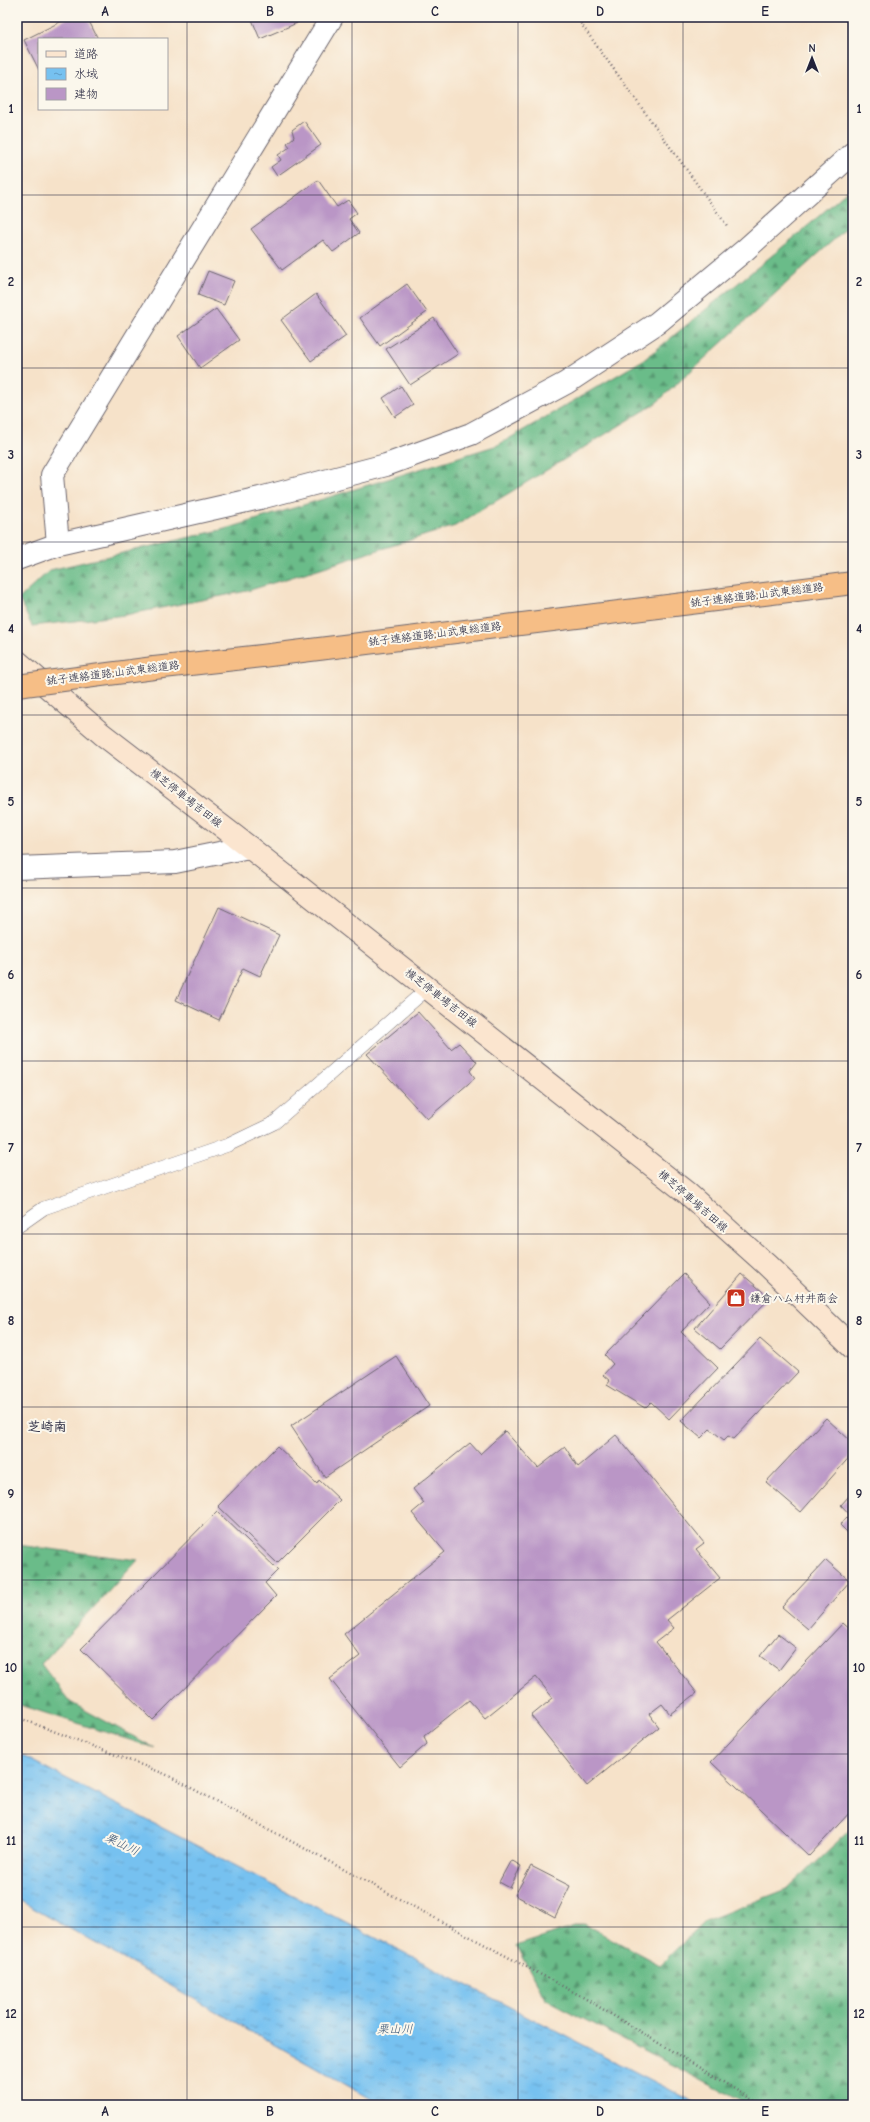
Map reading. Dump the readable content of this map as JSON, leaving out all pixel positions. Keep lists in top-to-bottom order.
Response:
{
  "streets": {
    "highway": ["銚子連絡道路;山武東総道路"],
    "main road": ["横芝停車場吉田線"]
  },
  "districts": ["芝崎南"],
  "water": ["栗山川"],
  "places": {
    "shop": ["鎌倉ハム村井商会"]
  },
  "legend": ["道路", "水域", "建物"],
  "north": "top",
  "grid": {
    "columns": [
      "A",
      "B",
      "C",
      "D",
      "E"
    ],
    "rows": [
      "1",
      "2",
      "3",
      "4",
      "5",
      "6",
      "7",
      "8",
      "9",
      "10",
      "11",
      "12"
    ]
  }
}
